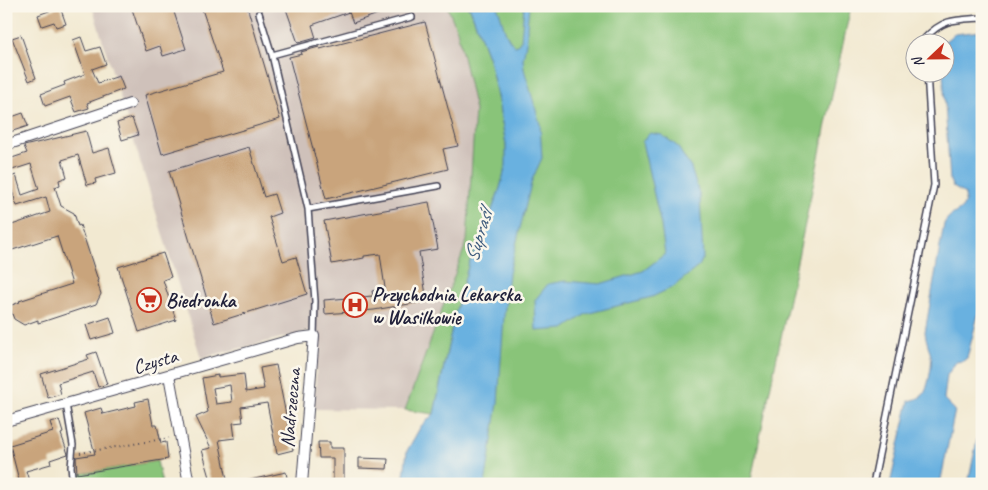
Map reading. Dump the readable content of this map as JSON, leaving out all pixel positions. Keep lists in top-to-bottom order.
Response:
{
  "streets": {
    "street": ["Czysta", "Nadrzeczna"]
  },
  "crossings": [
    ["Czysta", "Nadrzeczna"]
  ],
  "water": ["Supraśl"],
  "places": {
    "supermarket": ["Biedronka"],
    "hospital": ["Przychodnia Lekarska w Wasilkowie"]
  },
  "north": "left"
}
